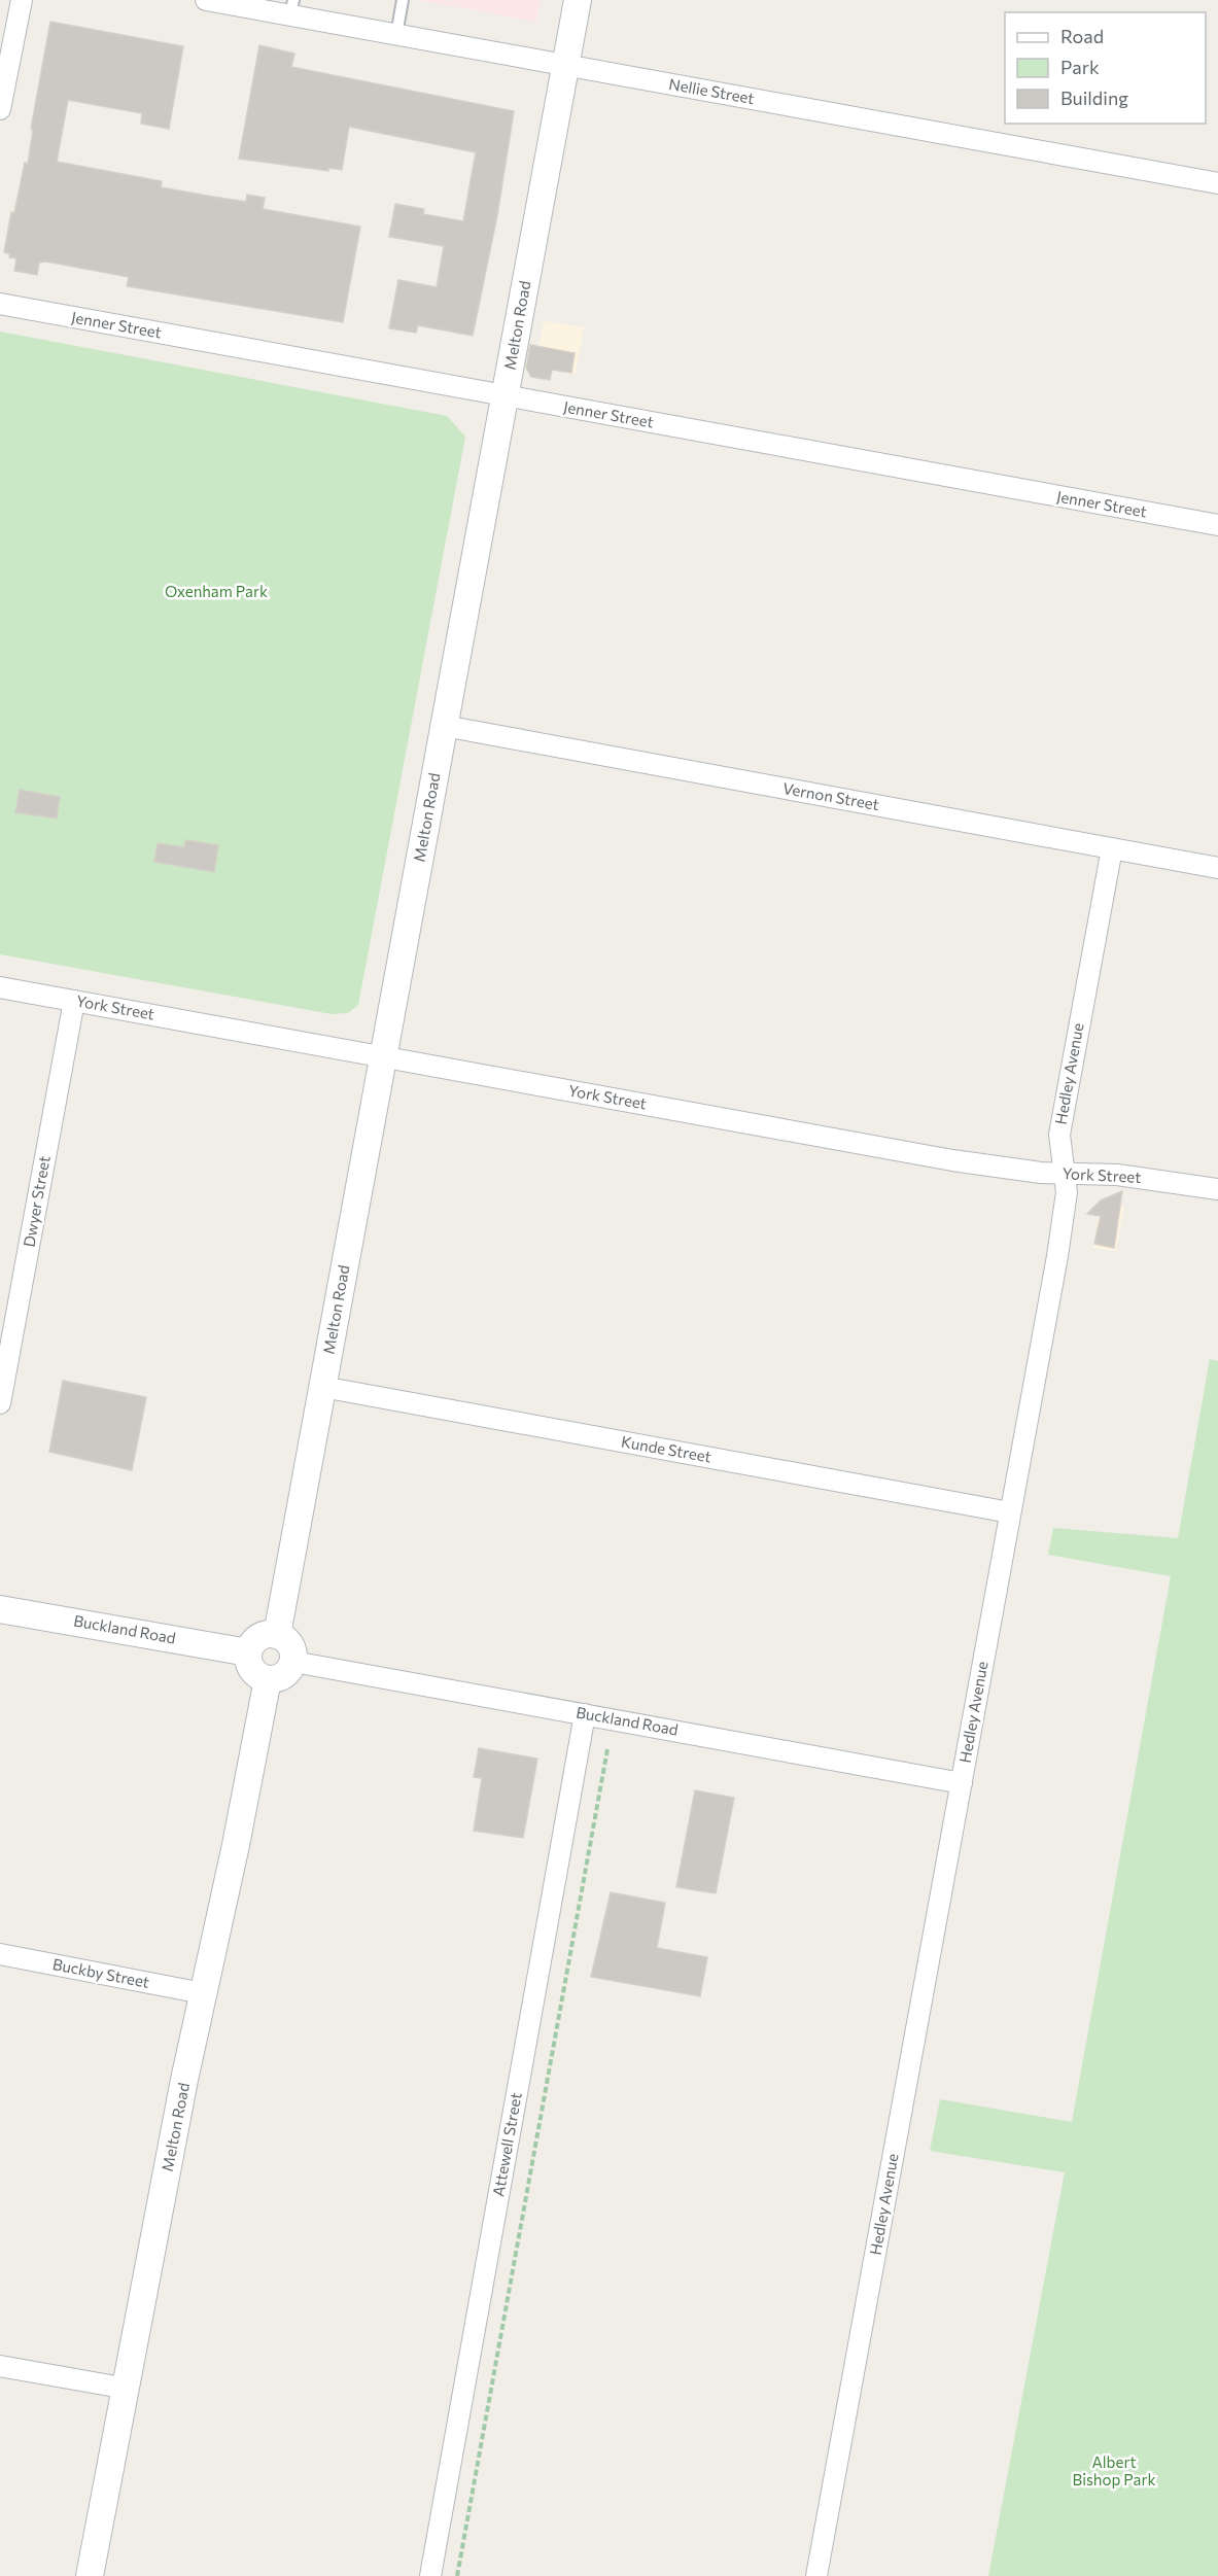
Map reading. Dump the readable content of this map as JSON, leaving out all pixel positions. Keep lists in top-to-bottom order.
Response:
{
  "streets": {
    "street": [
      "Nellie Street",
      "Jenner Street",
      "Melton Road",
      "Vernon Street",
      "York Street",
      "Hedley Avenue",
      "Dwyer Street",
      "Kunde Street",
      "Buckland Road",
      "Buckby Street",
      "Attewell Street"
    ]
  },
  "crossings": [
    ["Nellie Street", "Melton Road"],
    ["Jenner Street", "Melton Road"],
    ["Melton Road", "Vernon Street"],
    ["Melton Road", "York Street"],
    ["Melton Road", "Kunde Street"],
    ["Melton Road", "Buckland Road"],
    ["Melton Road", "Buckby Street"],
    ["Vernon Street", "Hedley Avenue"],
    ["York Street", "Hedley Avenue"],
    ["York Street", "Dwyer Street"],
    ["Hedley Avenue", "Kunde Street"],
    ["Hedley Avenue", "Buckland Road"],
    ["Buckland Road", "Attewell Street"]
  ],
  "parks": ["Oxenham Park", "Albert Bishop Park"],
  "legend": ["Road", "Park", "Building"]
}
